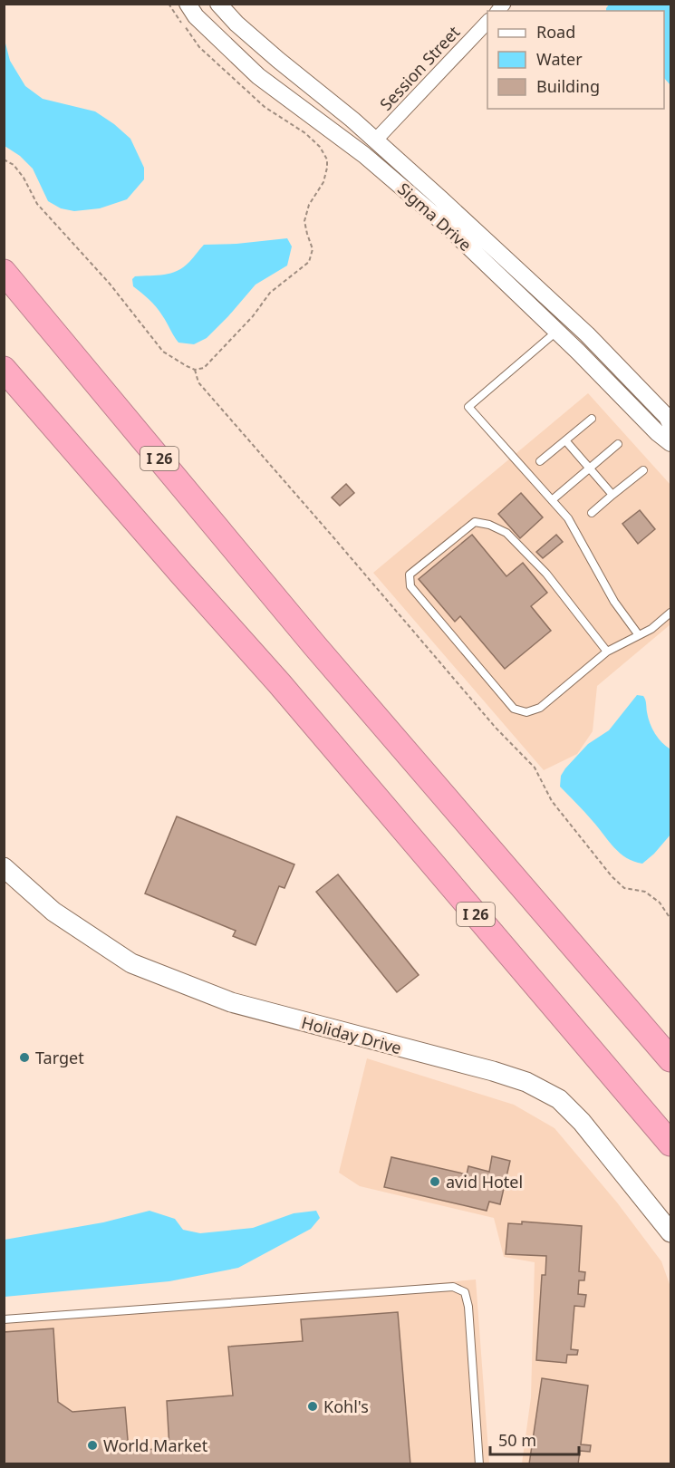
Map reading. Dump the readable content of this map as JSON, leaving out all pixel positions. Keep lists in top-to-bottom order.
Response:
{
  "streets": {
    "highway": ["I 26"],
    "main road": ["Holiday Drive"],
    "street": ["Session Street", "Sigma Drive"]
  },
  "crossings": [
    ["Session Street", "Sigma Drive"]
  ],
  "places": [
    "Target",
    "avid Hotel",
    "Kohl's",
    "World Market"
  ],
  "legend": ["Road", "Water", "Building"],
  "scale_bar": "50 m"
}
